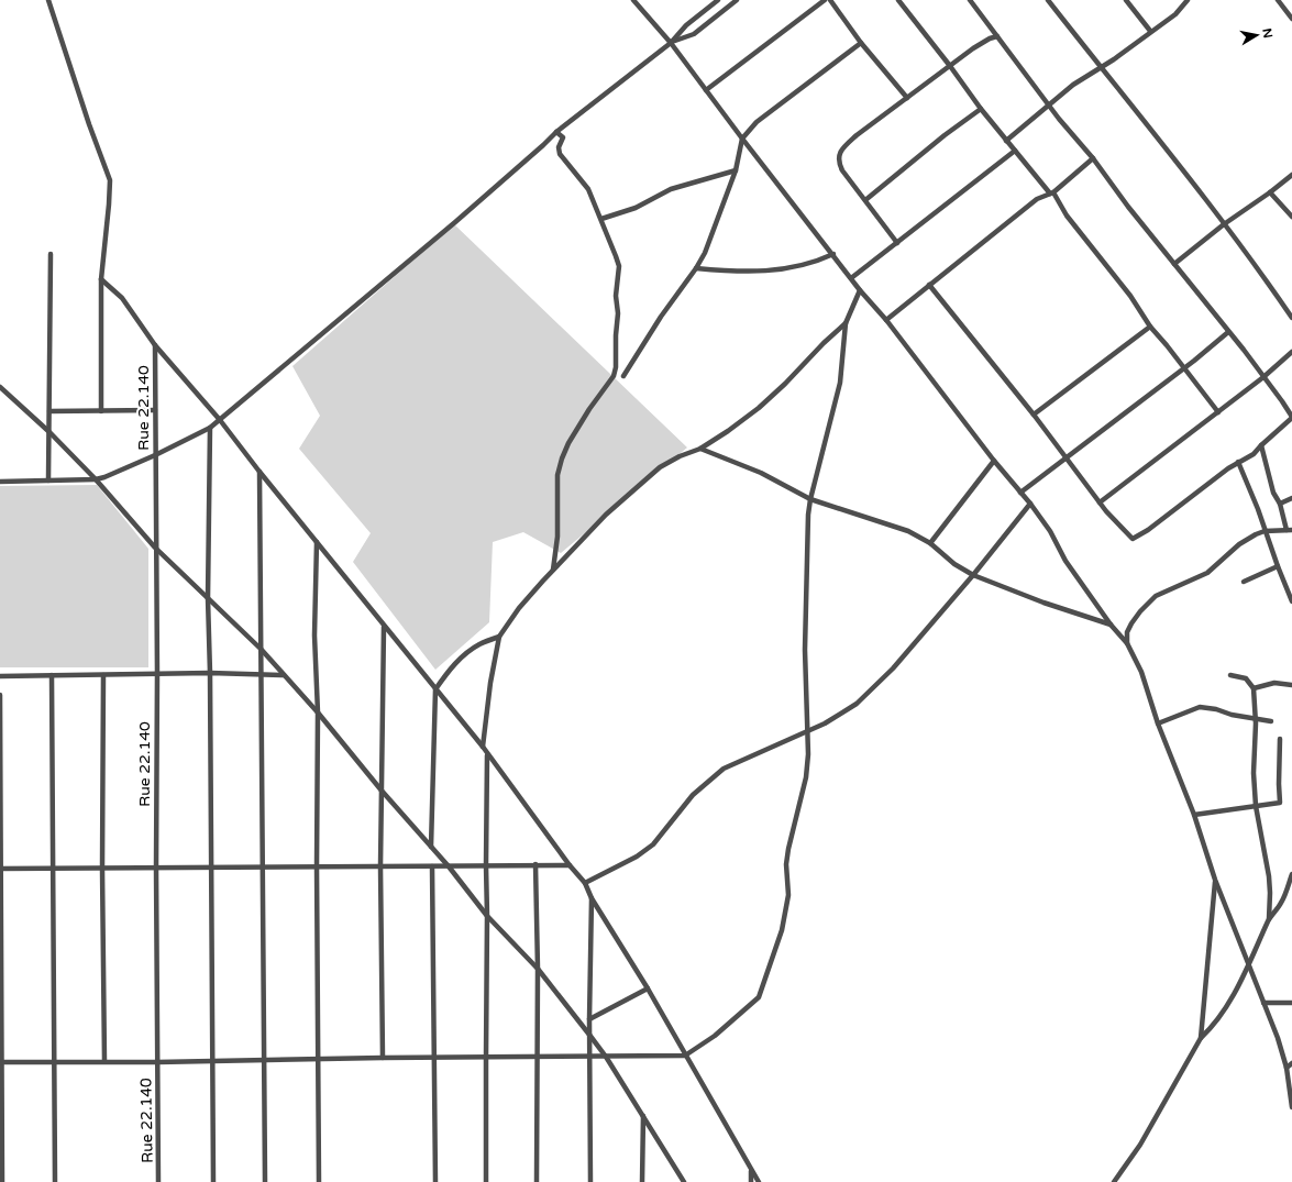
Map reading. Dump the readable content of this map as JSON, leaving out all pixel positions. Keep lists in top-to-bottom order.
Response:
{
  "streets": {
    "street": ["Rue 22.140"]
  },
  "north": "right"
}
